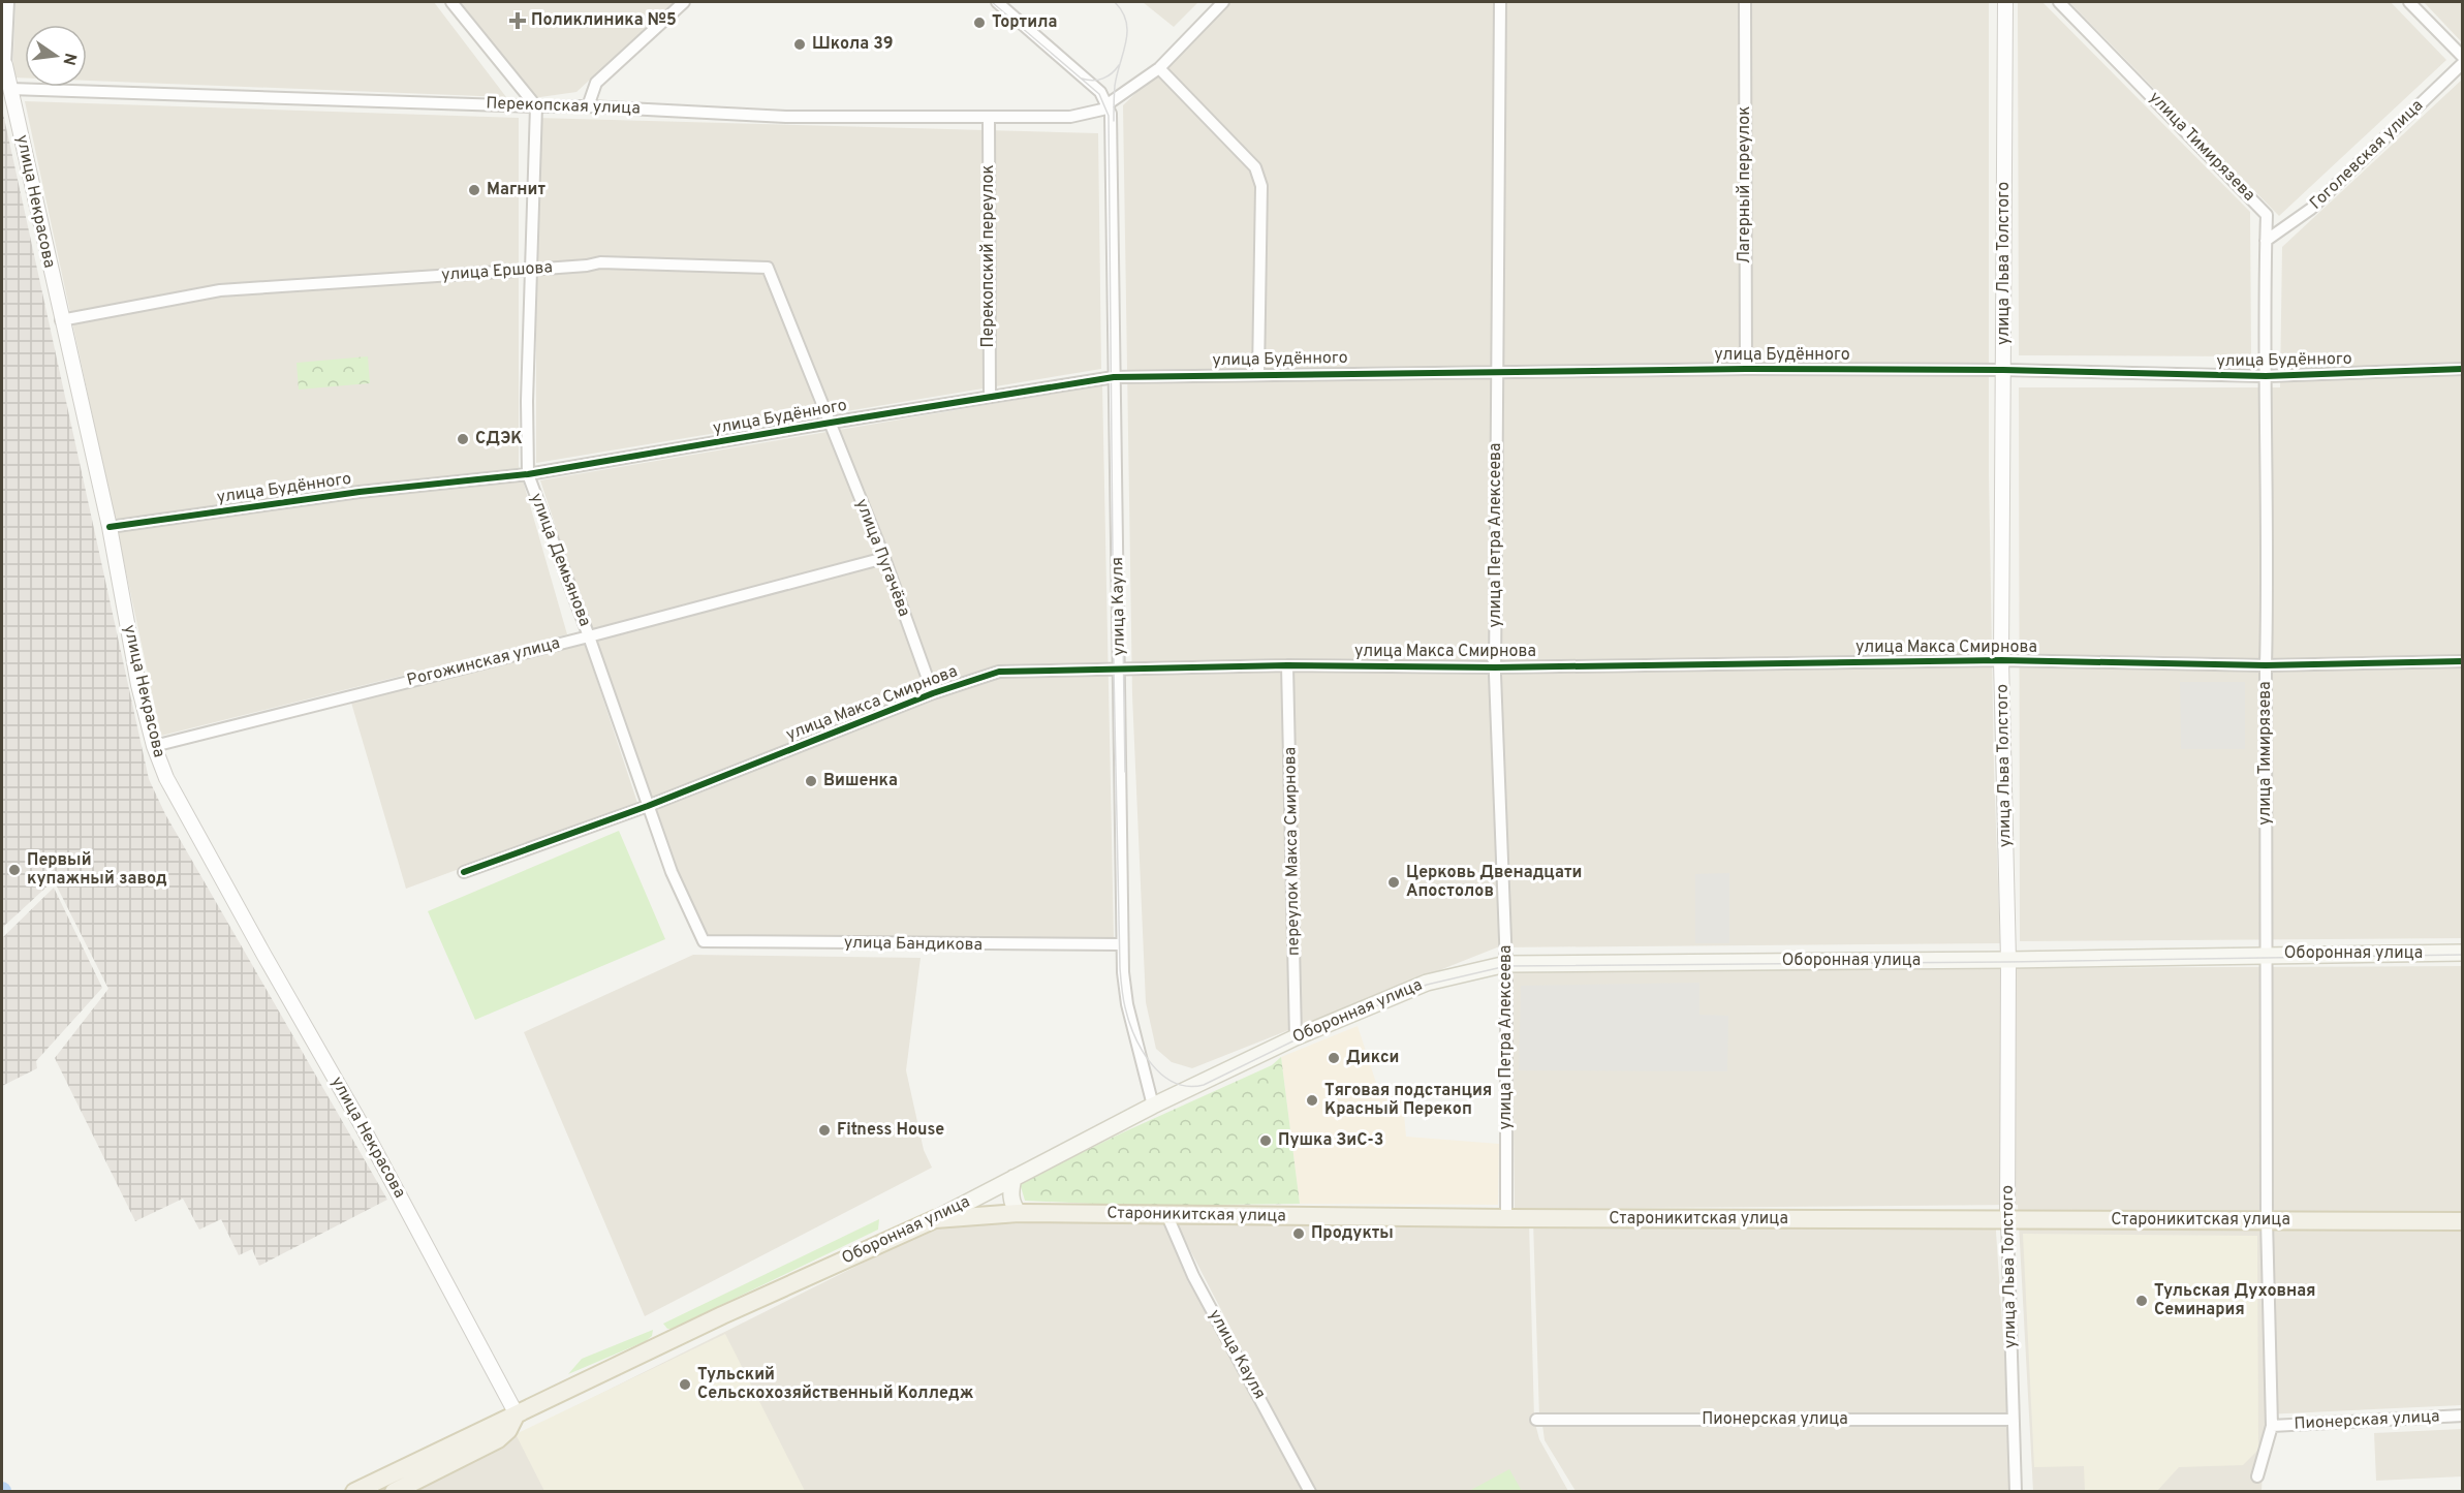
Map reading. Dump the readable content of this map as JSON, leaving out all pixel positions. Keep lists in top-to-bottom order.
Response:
{
  "streets": {
    "main road": ["Оборонная улица", "Староникитская улица"],
    "street": [
      "Перекопская улица",
      "улица Тимирязева",
      "Гоголевская улица",
      "Лагерный переулок",
      "улица Некрасова",
      "Перекопский переулок",
      "улица Льва Толстого",
      "улица Ершова",
      "улица Будённого",
      "улица Петра Алексеева",
      "улица Пугачёва",
      "улица Демьянова",
      "улица Кауля",
      "улица Макса Смирнова",
      "Рогожинская улица",
      "переулок Макса Смирнова",
      "улица Бандикова",
      "Пионерская улица"
    ]
  },
  "crossings": [
    ["Перекопская улица", "улица Некрасова"],
    ["Перекопская улица", "Перекопский переулок"],
    ["Перекопская улица", "улица Демьянова"],
    ["Перекопская улица", "улица Кауля"],
    ["улица Тимирязева", "Гоголевская улица"],
    ["улица Тимирязева", "улица Будённого"],
    ["улица Тимирязева", "улица Макса Смирнова"],
    ["улица Тимирязева", "Оборонная улица"],
    ["улица Тимирязева", "Староникитская улица"],
    ["улица Тимирязева", "Пионерская улица"],
    ["Лагерный переулок", "улица Будённого"],
    ["улица Некрасова", "улица Ершова"],
    ["улица Некрасова", "улица Будённого"],
    ["улица Некрасова", "Рогожинская улица"],
    ["улица Некрасова", "Оборонная улица"],
    ["Перекопский переулок", "улица Будённого"],
    ["улица Льва Толстого", "улица Будённого"],
    ["улица Льва Толстого", "улица Макса Смирнова"],
    ["улица Льва Толстого", "Оборонная улица"],
    ["улица Льва Толстого", "Староникитская улица"],
    ["улица Льва Толстого", "Пионерская улица"],
    ["улица Ершова", "улица Будённого"],
    ["улица Ершова", "улица Пугачёва"],
    ["улица Ершова", "улица Демьянова"],
    ["улица Будённого", "улица Петра Алексеева"],
    ["улица Будённого", "улица Пугачёва"],
    ["улица Будённого", "улица Демьянова"],
    ["улица Будённого", "улица Кауля"],
    ["улица Петра Алексеева", "улица Макса Смирнова"],
    ["улица Петра Алексеева", "Оборонная улица"],
    ["улица Петра Алексеева", "Староникитская улица"],
    ["улица Пугачёва", "улица Макса Смирнова"],
    ["улица Пугачёва", "Рогожинская улица"],
    ["улица Демьянова", "улица Макса Смирнова"],
    ["улица Демьянова", "Рогожинская улица"],
    ["улица Демьянова", "улица Бандикова"],
    ["улица Кауля", "улица Макса Смирнова"],
    ["улица Кауля", "улица Бандикова"],
    ["улица Кауля", "Оборонная улица"],
    ["улица Кауля", "Староникитская улица"],
    ["улица Макса Смирнова", "переулок Макса Смирнова"],
    ["переулок Макса Смирнова", "Оборонная улица"],
    ["Оборонная улица", "Староникитская улица"]
  ],
  "places": {
    "health": ["Поликлиника №5"],
    "other": [
      "Тортила",
      "Школа 39",
      "Магнит",
      "СДЭК",
      "Вишенка",
      "Первый купажный завод",
      "Церковь Двенадцати Апостолов",
      "Дикси",
      "Тяговая подстанция Красный Перекоп",
      "Fitness House",
      "Пушка ЗиС-3",
      "Продукты",
      "Тульская Духовная Семинария",
      "Тульский Сельскохозяйственный Колледж"
    ]
  },
  "north": "right"
}
